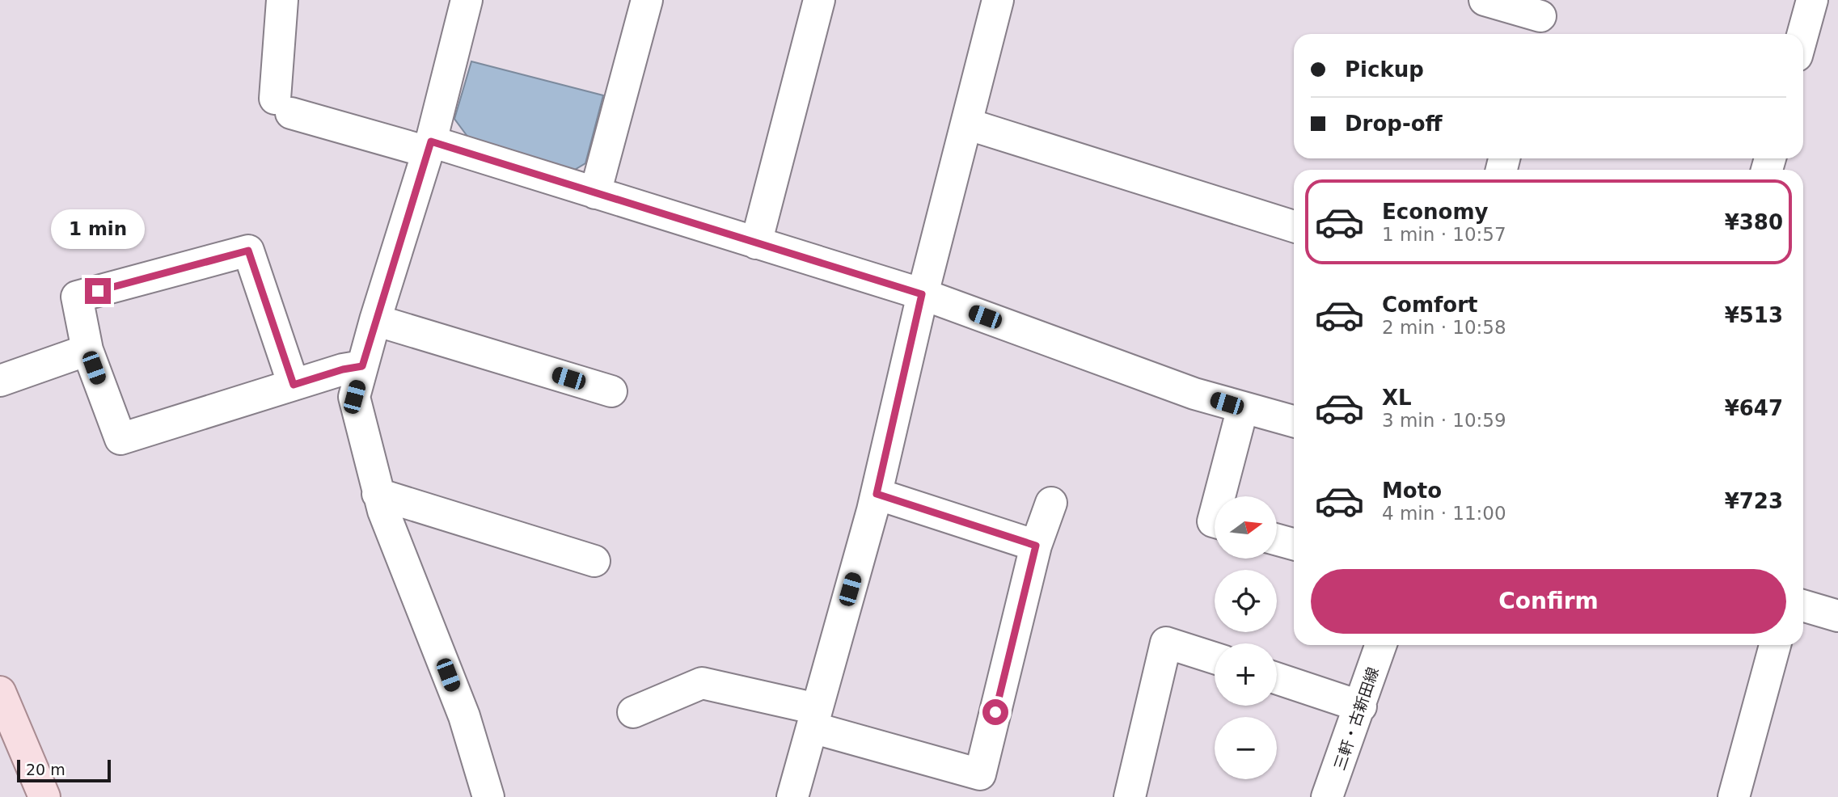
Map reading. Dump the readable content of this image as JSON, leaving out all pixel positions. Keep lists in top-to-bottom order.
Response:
{
  "streets": {
    "street": ["三軒・古新田線"]
  },
  "scale_bar": "20 m",
  "north": "right",
  "page": {
    "banner": ["Pickup", "Drop-off"],
    "list": [
      {
        "name": "Economy",
        "note": "1 min · 10:57",
        "value": "¥380"
      },
      {
        "name": "Comfort",
        "note": "2 min · 10:58",
        "value": "¥513"
      },
      {
        "name": "XL",
        "note": "3 min · 10:59",
        "value": "¥647"
      },
      {
        "name": "Moto",
        "note": "4 min · 11:00",
        "value": "¥723"
      }
    ],
    "bubble": "1 min",
    "map_buttons": ["+", "−"],
    "buttons": "Confirm",
    "scale": "20 m"
  }
}
